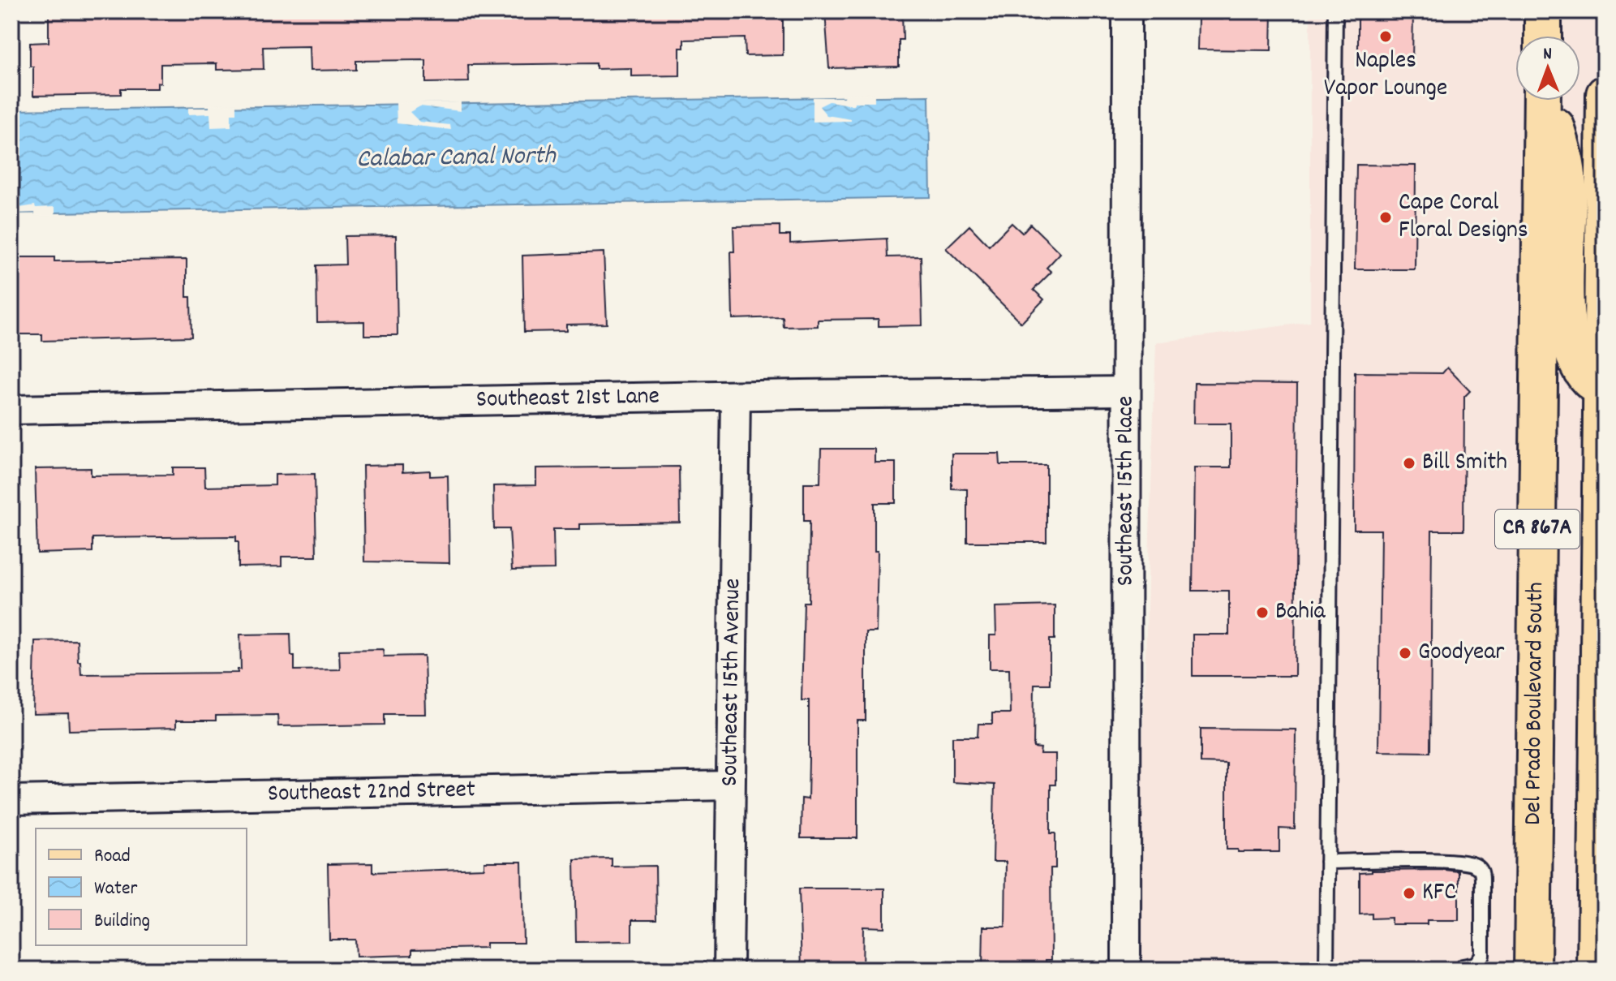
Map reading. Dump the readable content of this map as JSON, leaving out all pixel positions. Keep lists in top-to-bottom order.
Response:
{
  "streets": {
    "main road": ["CR 867A", "Del Prado Boulevard South"],
    "street": [
      "Southeast 21st Lane",
      "Southeast 15th Place",
      "Southeast 15th Avenue",
      "Southeast 22nd Street"
    ]
  },
  "crossings": [
    ["Southeast 21st Lane", "Southeast 15th Place"],
    ["Southeast 21st Lane", "Southeast 15th Avenue"],
    ["Southeast 15th Avenue", "Southeast 22nd Street"]
  ],
  "water": ["Calabar Canal North"],
  "places": [
    "Naples Vapor Lounge",
    "Cape Coral Floral Designs",
    "Bill Smith",
    "Bahia",
    "Goodyear",
    "KFC"
  ],
  "legend": ["Road", "Water", "Building"],
  "north": "top"
}
